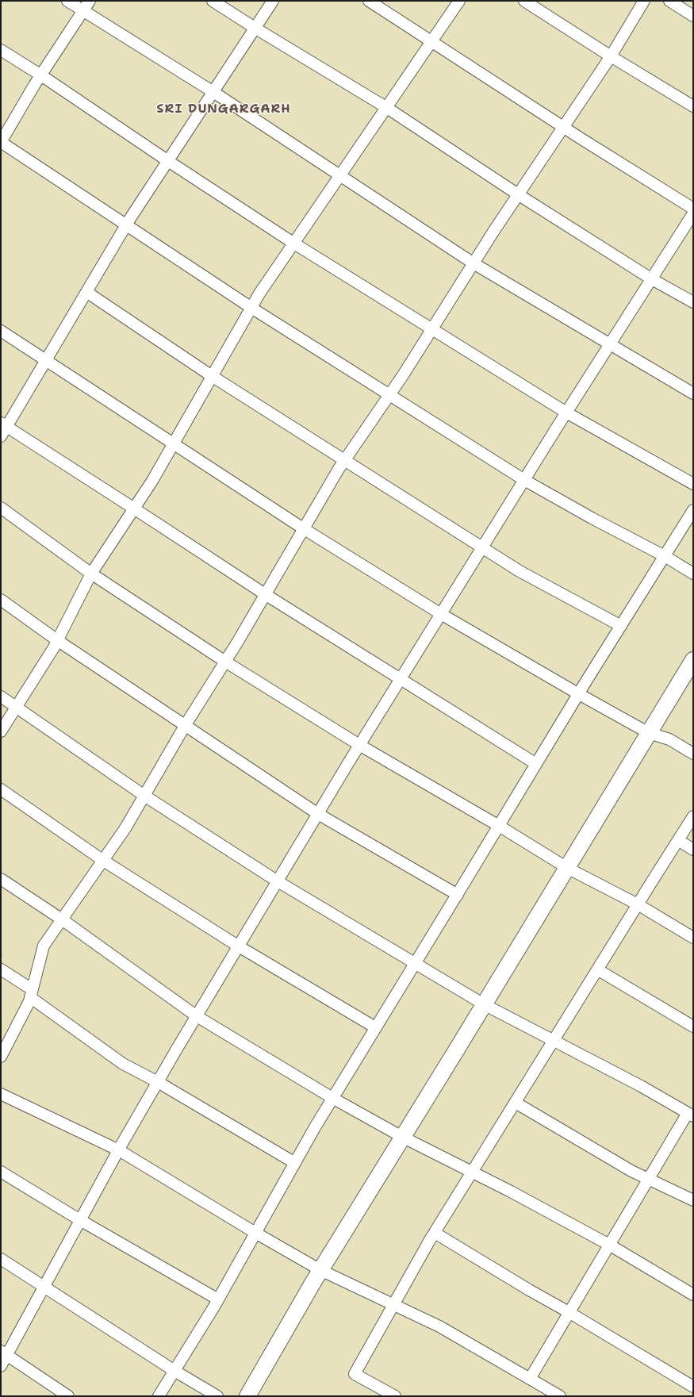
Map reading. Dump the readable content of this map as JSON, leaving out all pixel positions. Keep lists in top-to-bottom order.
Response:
{
  "districts": ["SRI DUNGARGARH"]
}
